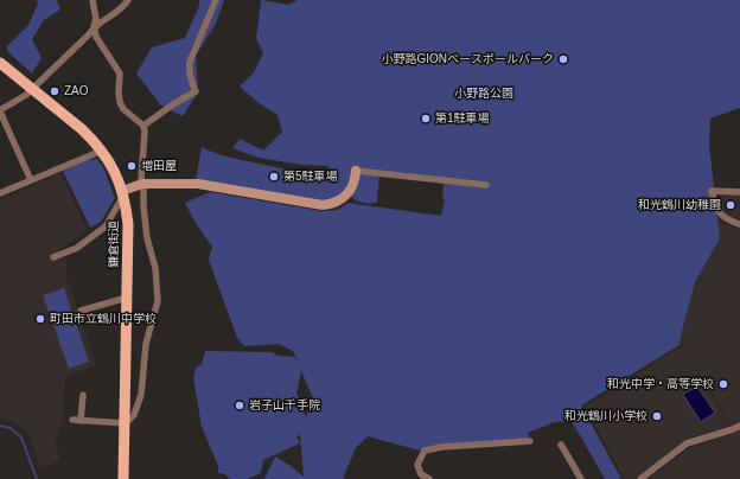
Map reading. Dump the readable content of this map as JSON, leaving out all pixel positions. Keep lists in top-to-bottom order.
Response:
{
  "streets": {
    "main road": ["鎌倉街道"]
  },
  "parks": ["小野路公園"],
  "places": [
    "小野路GIONベースボールパーク",
    "ZAO",
    "第1駐車場",
    "増田屋",
    "第5駐車場",
    "和光鶴川幼稚園",
    "町田市立鶴川中学校",
    "和光中学・高等学校",
    "岩子山千手院",
    "和光鶴川小学校"
  ]
}
